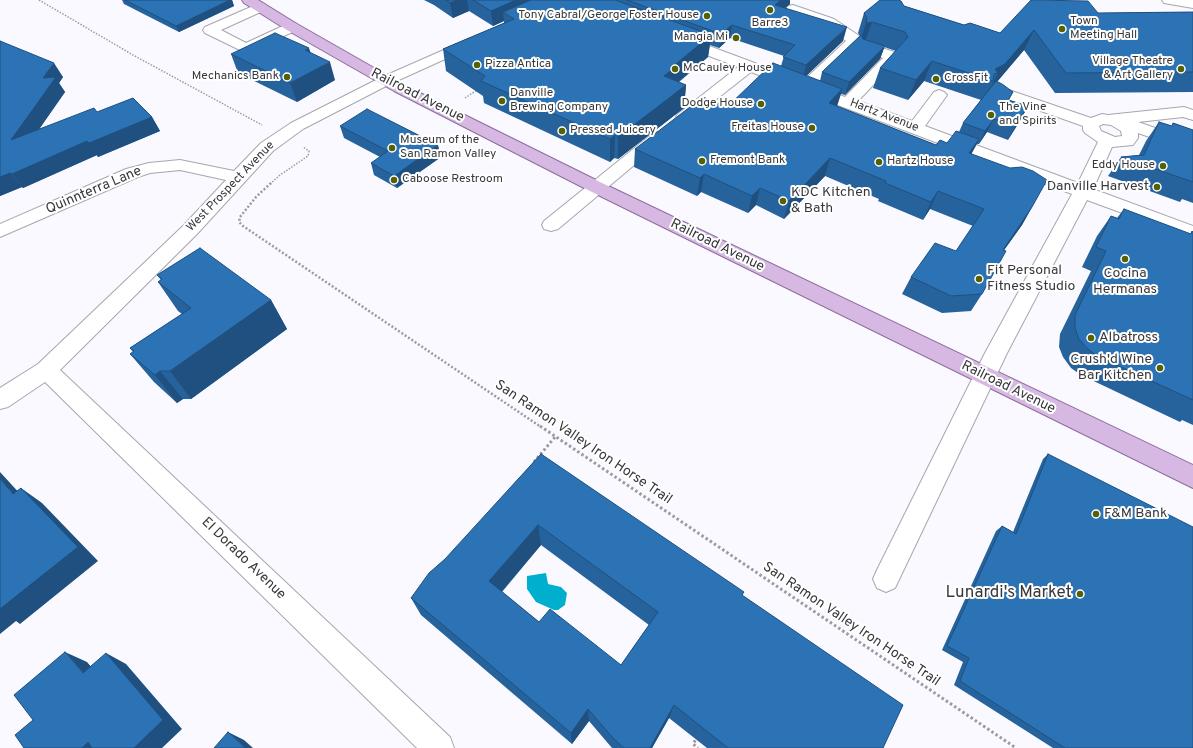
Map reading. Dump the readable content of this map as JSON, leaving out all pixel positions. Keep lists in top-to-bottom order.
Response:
{
  "streets": {
    "main road": ["Railroad Avenue"],
    "street": [
      "Hartz Avenue",
      "West Prospect Avenue",
      "Quinnterra Lane",
      "El Dorado Avenue"
    ],
    "path": ["San Ramon Valley Iron Horse Trail"]
  },
  "crossings": [
    ["Railroad Avenue", "West Prospect Avenue"],
    ["West Prospect Avenue", "Quinnterra Lane"],
    ["West Prospect Avenue", "El Dorado Avenue"]
  ],
  "places": [
    "Barre3",
    "Tony Cabral/George Foster House",
    "Town Meeting Hall",
    "Mangia Mi",
    "Pizza Antica",
    "McCauley House",
    "Village Theatre & Art Gallery",
    "Mechanics Bank",
    "CrossFit",
    "Danville Brewing Company",
    "Dodge House",
    "The Vine and Spirits",
    "Freitas House",
    "Pressed Juicery",
    "Museum of the San Ramon Valley",
    "Fremont Bank",
    "Hartz House",
    "Eddy House",
    "Caboose Restroom",
    "Danville Harvest",
    "KDC Kitchen & Bath",
    "Cocina Hermanas",
    "Fit Personal Fitness Studio",
    "Albatross",
    "Crush'd Wine Bar Kitchen",
    "F&M Bank",
    "Lunardi's Market"
  ]
}
